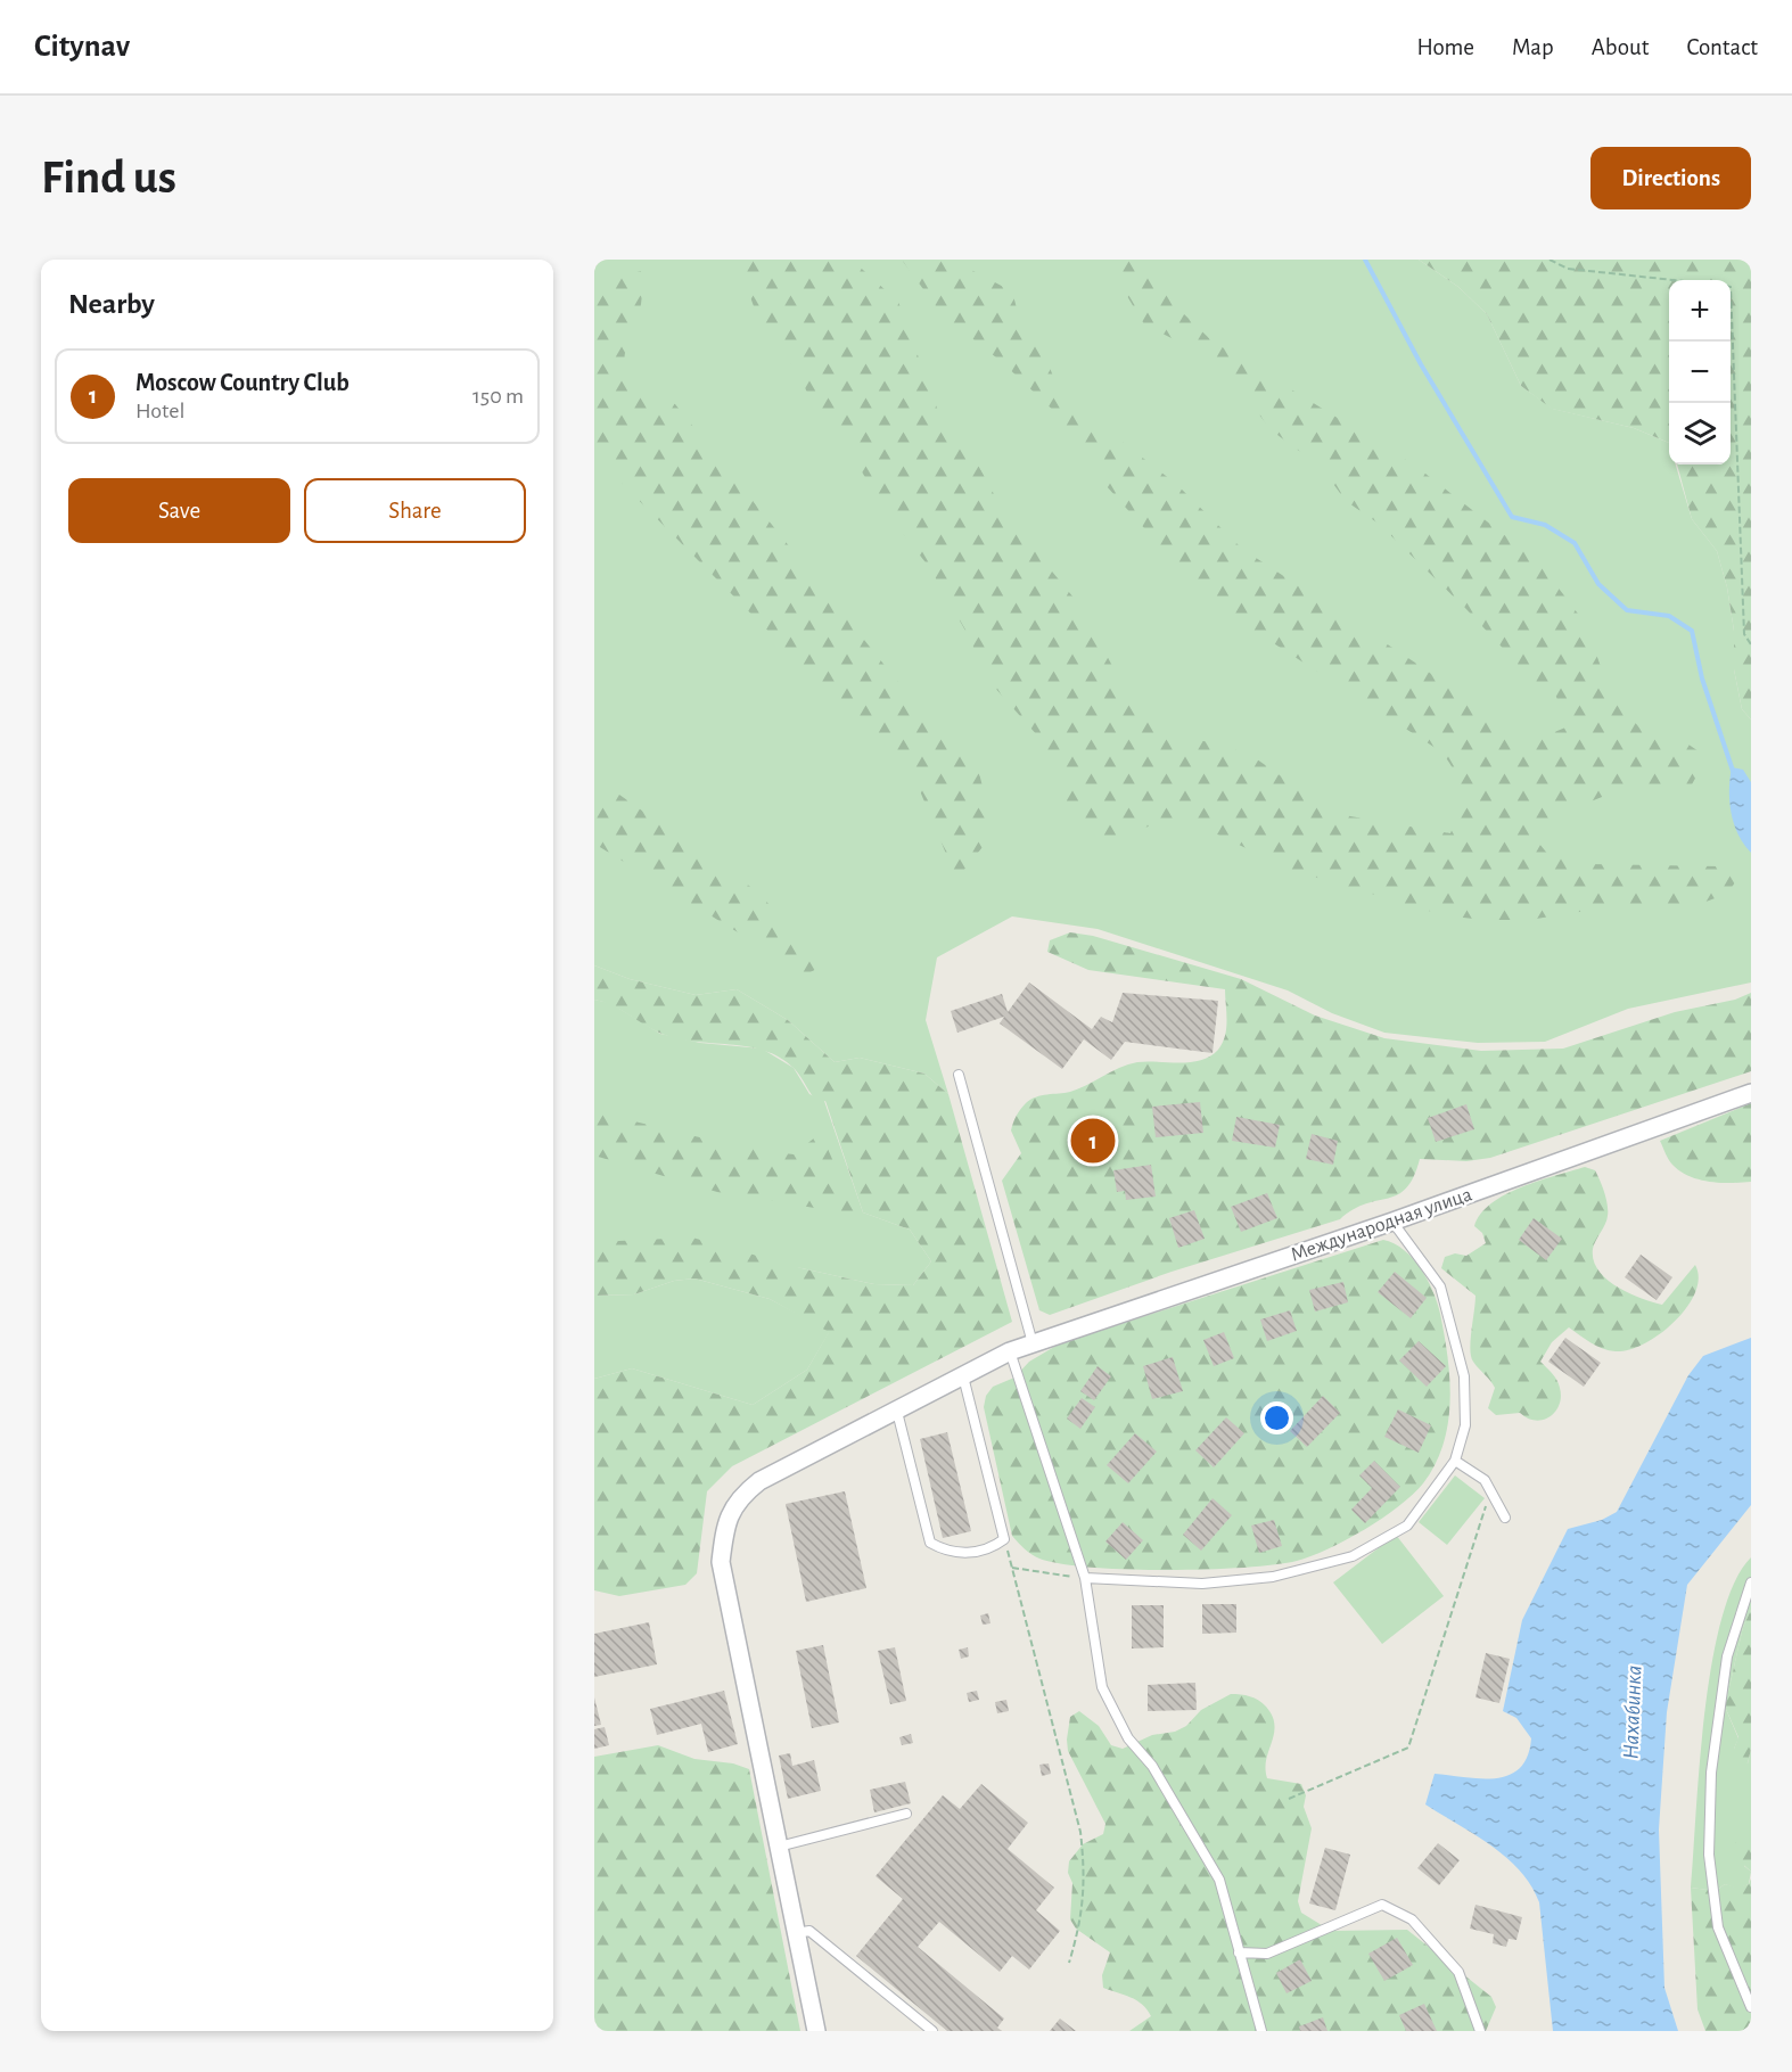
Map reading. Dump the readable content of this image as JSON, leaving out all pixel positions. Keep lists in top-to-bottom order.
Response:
{
  "streets": {
    "street": ["Международная улица"]
  },
  "water": ["Нахабинка"],
  "page": {
    "header": "Citynav",
    "nav": [
      "Home",
      "Map",
      "About",
      "Contact"
    ],
    "buttons": [
      "Directions",
      ["Save", "Share"]
    ],
    "title": "Find us",
    "heading": "Nearby",
    "map_buttons": ["+", "−"],
    "list": [
      {
        "mark": "1",
        "name": "Moscow Country Club",
        "note": "Hotel",
        "value": "150 m"
      }
    ],
    "pins": "1"
  }
}
